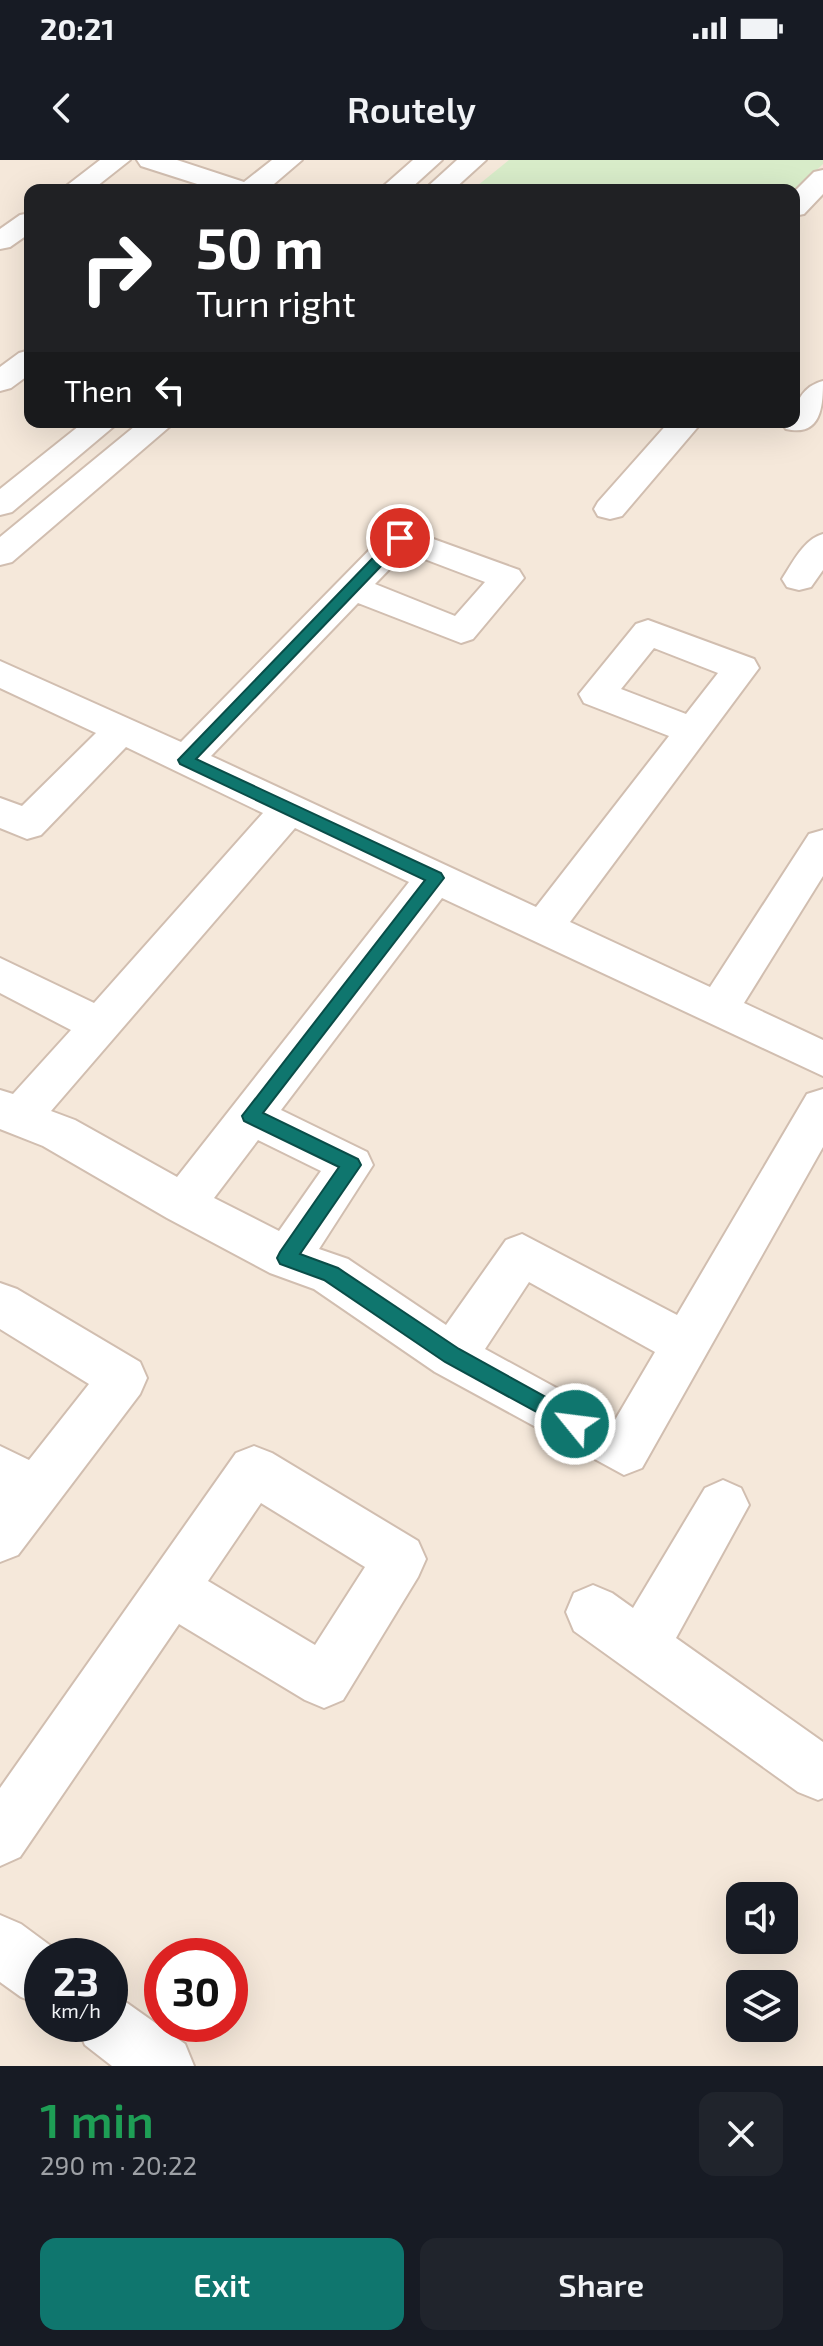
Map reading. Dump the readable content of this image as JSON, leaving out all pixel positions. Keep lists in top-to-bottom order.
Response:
{
  "page": {
    "status": "20:21",
    "header": "Routely",
    "turn": ["50 m", "Turn right"],
    "then": "Then",
    "speed": "23 km/h",
    "limit": "30",
    "heading": ["1 min", "290 m · 20:22"],
    "buttons": ["Exit", "Share"]
  }
}
